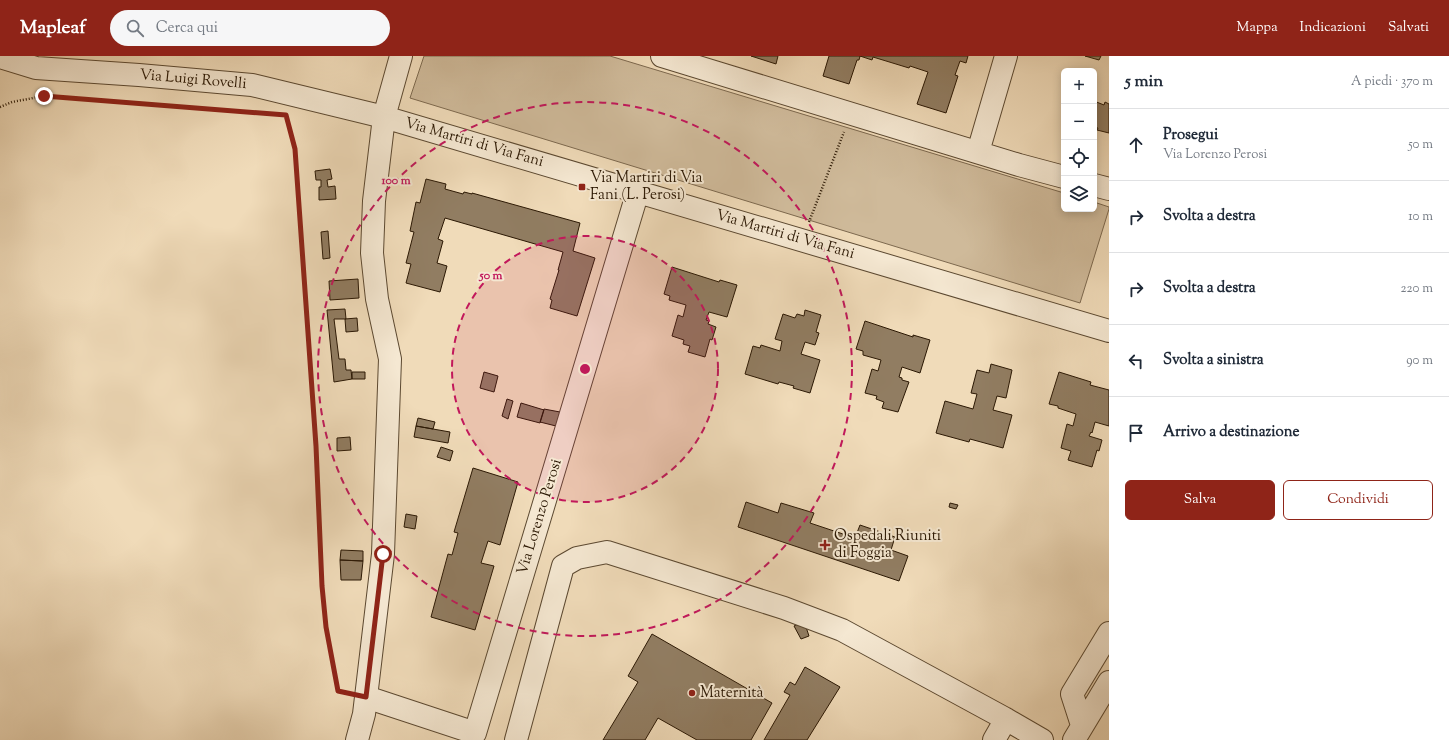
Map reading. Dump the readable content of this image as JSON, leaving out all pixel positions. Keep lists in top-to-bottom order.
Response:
{
  "streets": {
    "street": ["Via Luigi Rovelli", "Via Martiri di Via Fani", "Via Lorenzo Perosi"]
  },
  "crossings": [
    ["Via Luigi Rovelli", "Via Martiri di Via Fani"],
    ["Via Martiri di Via Fani", "Via Lorenzo Perosi"]
  ],
  "places": {
    "transit": ["Via Martiri di Via Fani (L. Perosi)"],
    "health": ["Ospedali Riuniti di Foggia"],
    "other": ["Maternità"]
  },
  "page": {
    "header": "Mapleaf",
    "search": "Cerca qui",
    "nav": ["Mappa", "Indicazioni", "Salvati"],
    "heading": ["5 min", "A piedi · 370 m"],
    "map_buttons": ["+", "−"],
    "list": [
      ["Prosegui", "Via Lorenzo Perosi", "50 m"],
      ["Svolta a destra", "10 m"],
      ["Svolta a destra", "220 m"],
      ["Svolta a sinistra", "90 m"],
      "Arrivo a destinazione"
    ],
    "buttons": ["Salva", "Condividi"]
  },
  "rings": ["100 m", "50 m"]
}
